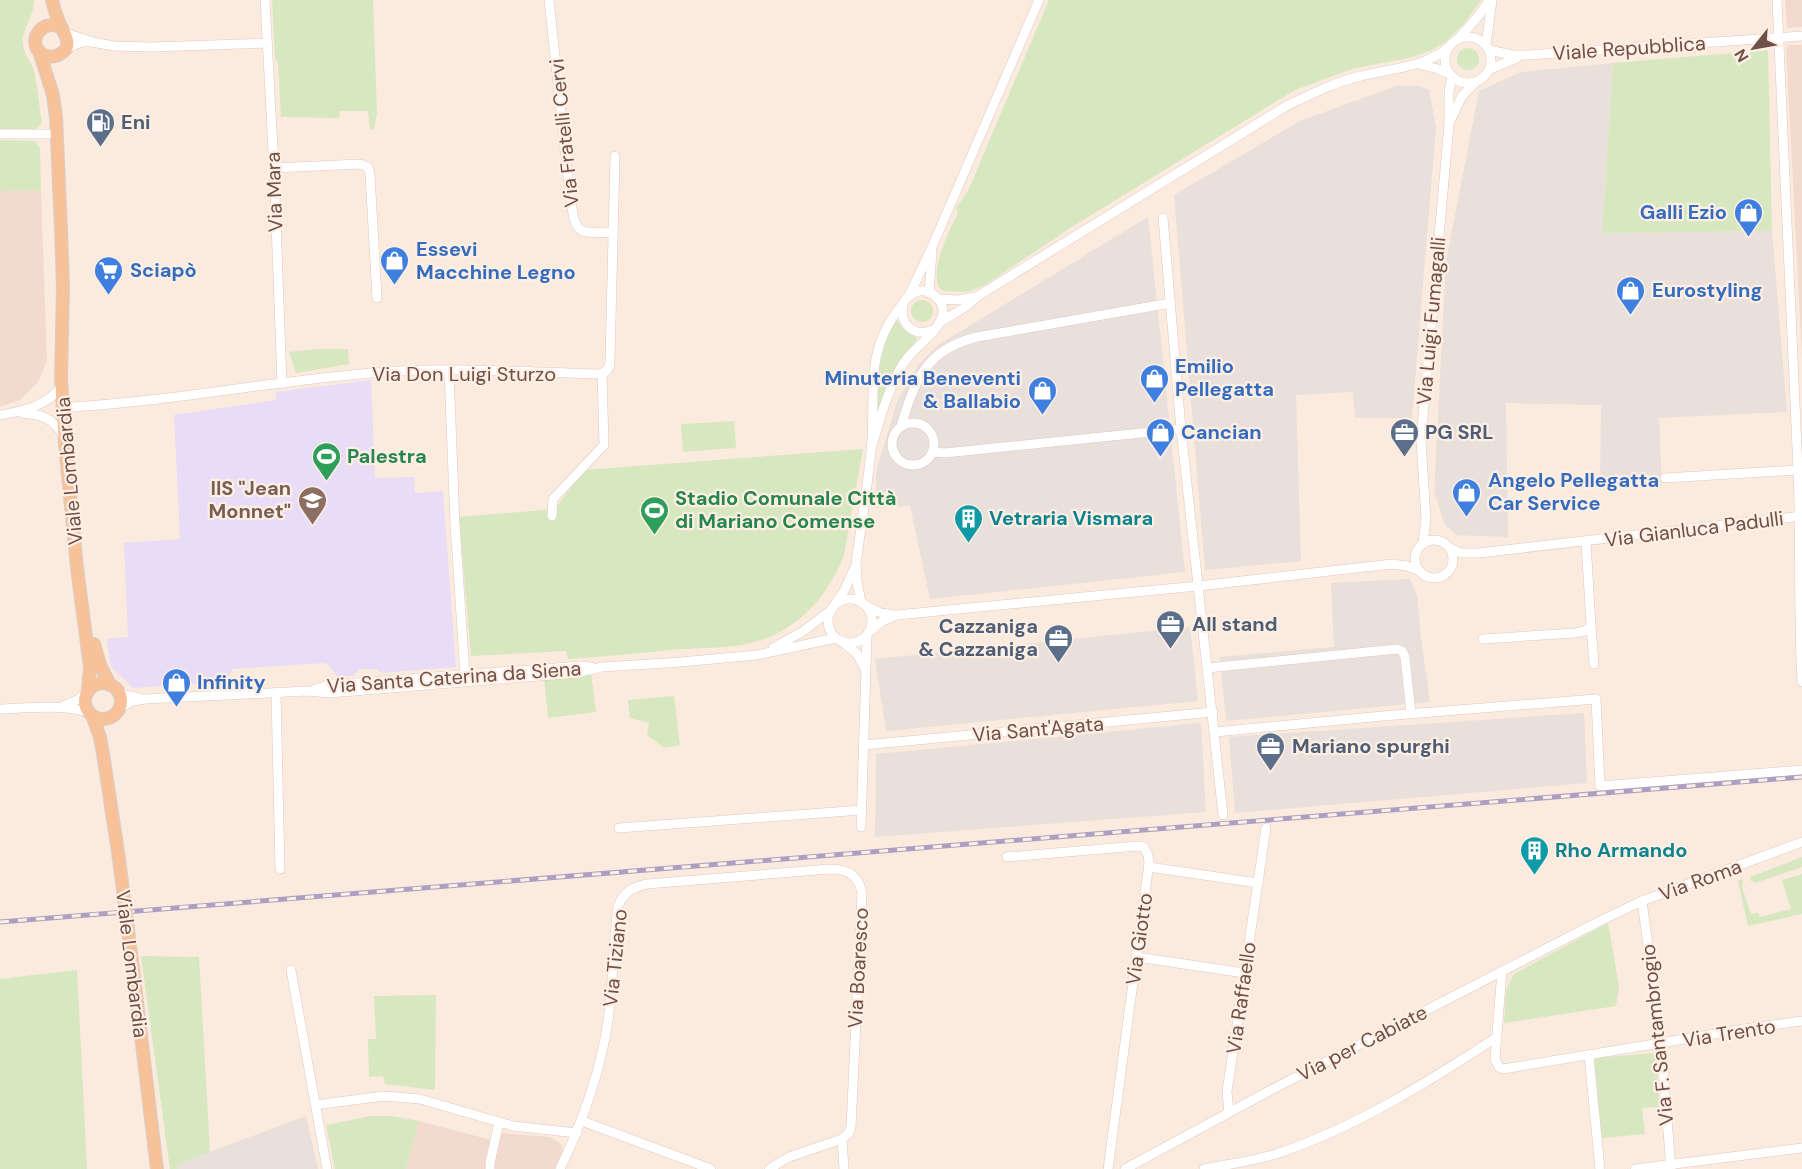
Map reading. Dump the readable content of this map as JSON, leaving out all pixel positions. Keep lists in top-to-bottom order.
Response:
{
  "streets": {
    "main road": ["Viale Lombardia"],
    "street": [
      "Viale Repubblica",
      "Via Fratelli Cervi",
      "Via Mara",
      "Via Luigi Fumagalli",
      "Via Don Luigi Sturzo",
      "Via Gianluca Padulli",
      "Via Santa Caterina da Siena",
      "Via Sant'Agata",
      "Via Roma",
      "Via Giotto",
      "Via Tiziano",
      "Via Boaresco",
      "Via Raffaello",
      "Via Trento",
      "Via F. Santambrogio",
      "Via per Cabiate"
    ]
  },
  "crossings": [
    ["Viale Repubblica", "Via Luigi Fumagalli"],
    ["Via Mara", "Via Don Luigi Sturzo"],
    ["Via Don Luigi Sturzo", "Viale Lombardia"],
    ["Viale Lombardia", "Via Santa Caterina da Siena"],
    ["Via Roma", "Via F. Santambrogio"],
    ["Via Roma", "Via per Cabiate"],
    ["Via Tiziano", "Via Boaresco"],
    ["Via Raffaello", "Via per Cabiate"],
    ["Via Trento", "Via F. Santambrogio"]
  ],
  "places": {
    "fuel station": ["Eni"],
    "shop": [
      "Galli Ezio",
      "Essevi Macchine Legno",
      "Eurostyling",
      "Emilio Pellegatta",
      "Minuteria Beneventi & Ballabio",
      "Cancian",
      "Angelo Pellegatta Car Service",
      "Infinity"
    ],
    "supermarket": ["Sciapò"],
    "office": [
      "PG SRL",
      "All stand",
      "Cazzaniga & Cazzaniga",
      "Mariano spurghi"
    ],
    "sports": ["Palestra", "Stadio Comunale Città di Mariano Comense"],
    "school or university": ["IIS \"Jean Monnet\""],
    "building": ["Vetraria Vismara", "Rho Armando"]
  },
  "north": "bottom left"
}
